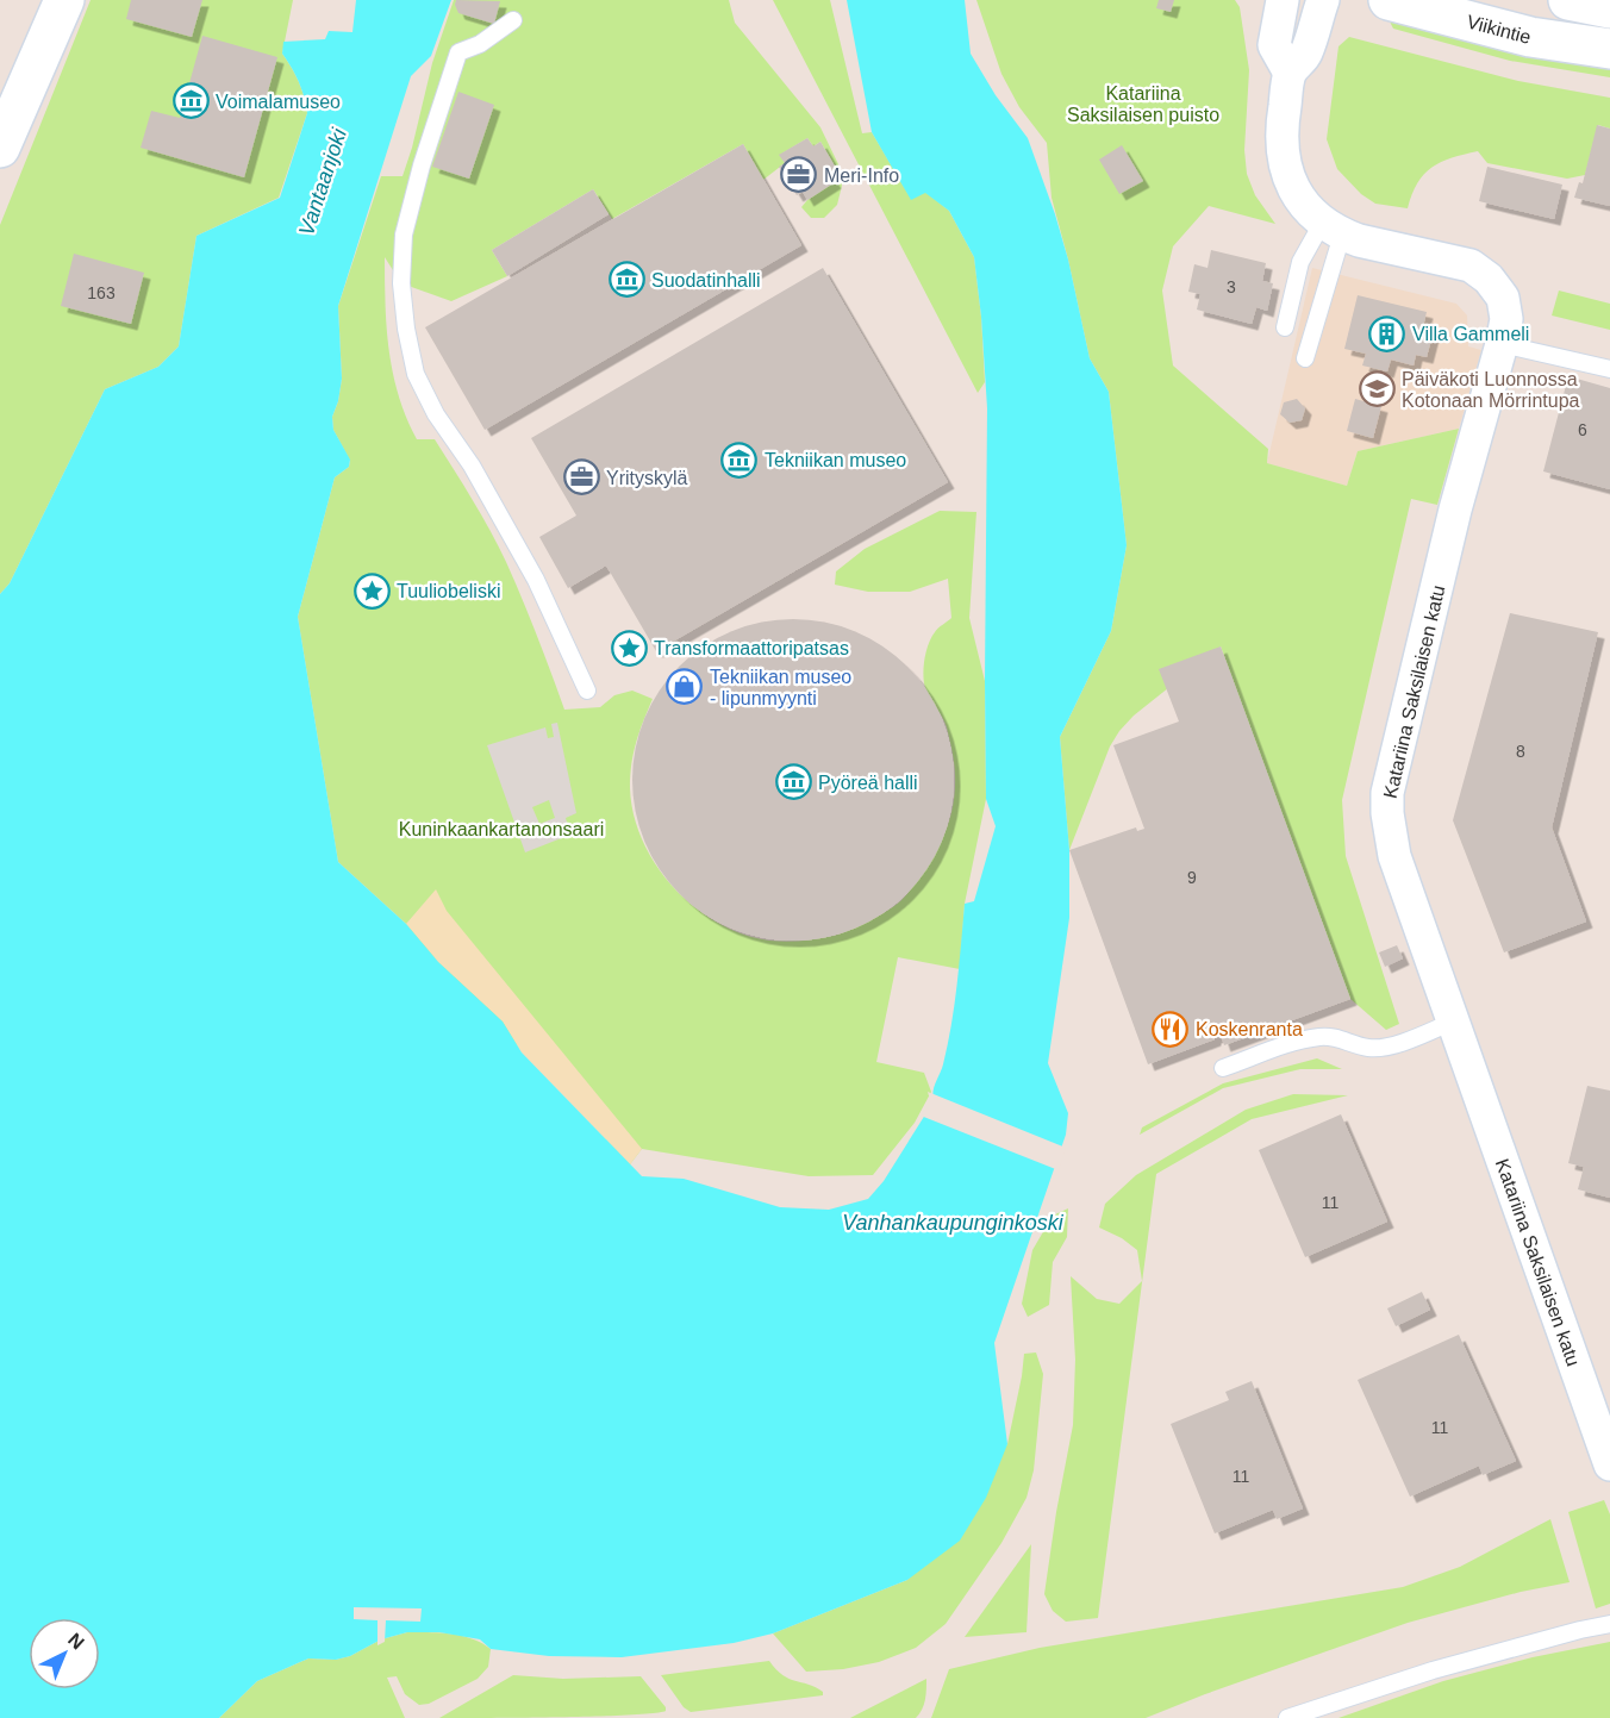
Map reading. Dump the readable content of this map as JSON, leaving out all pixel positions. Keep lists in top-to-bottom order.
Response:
{
  "streets": {
    "main road": ["Viikintie"],
    "street": ["Katariina Saksilaisen katu"]
  },
  "water": ["Vantaanjoki", "Vanhankaupunginkoski"],
  "parks": ["Katariina Saksilaisen puisto", "Kuninkaankartanonsaari"],
  "places": {
    "museum": [
      "Voimalamuseo",
      "Suodatinhalli",
      "Tekniikan museo",
      "Pyöreä halli"
    ],
    "office": ["Meri-Info", "Yrityskylä"],
    "building": ["Villa Gammeli"],
    "school or university": ["Päiväkoti Luonnossa Kotonaan Mörrintupa"],
    "place": ["Tuuliobeliski", "Transformaattoripatsas"],
    "shop": ["Tekniikan museo - lipunmyynti"],
    "restaurant": ["Koskenranta"]
  },
  "house_numbers": [
    "3",
    "163",
    "6",
    "8",
    "9",
    "11",
    "11",
    "11"
  ],
  "north": "top right"
}
